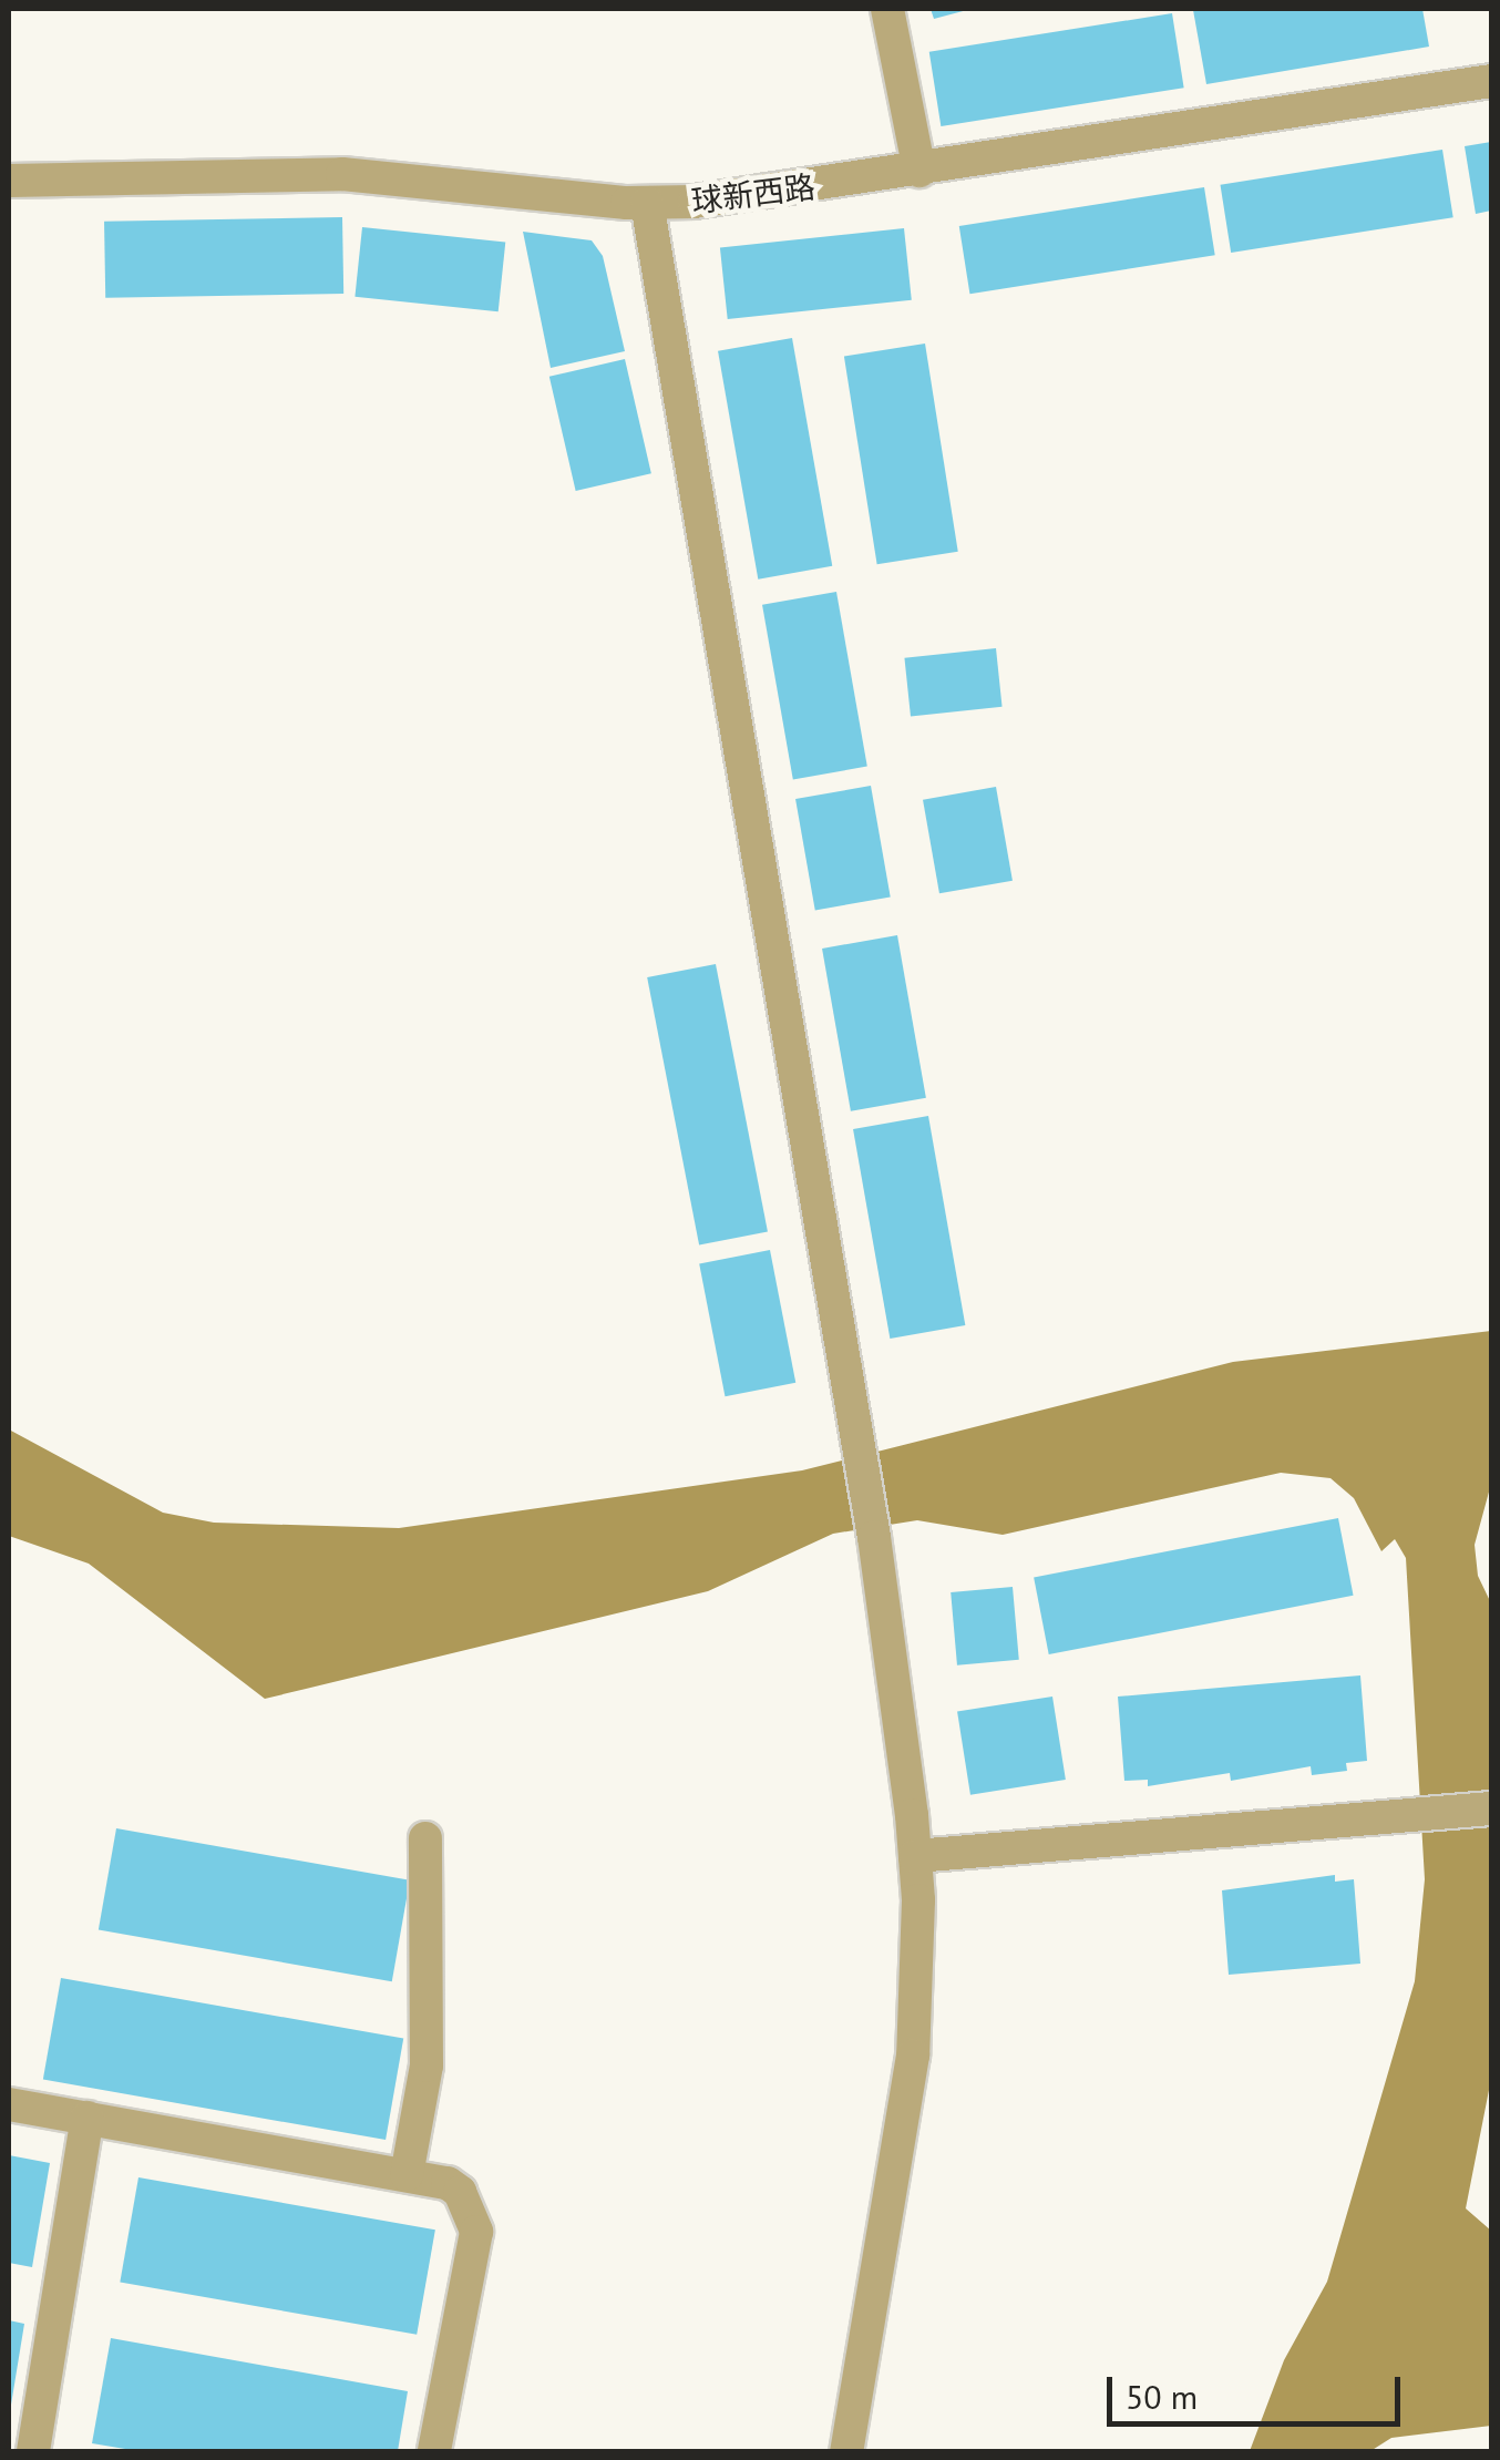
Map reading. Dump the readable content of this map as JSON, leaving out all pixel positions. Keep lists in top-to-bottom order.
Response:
{
  "streets": {
    "street": ["球新西路"]
  },
  "scale_bar": "50 m"
}
